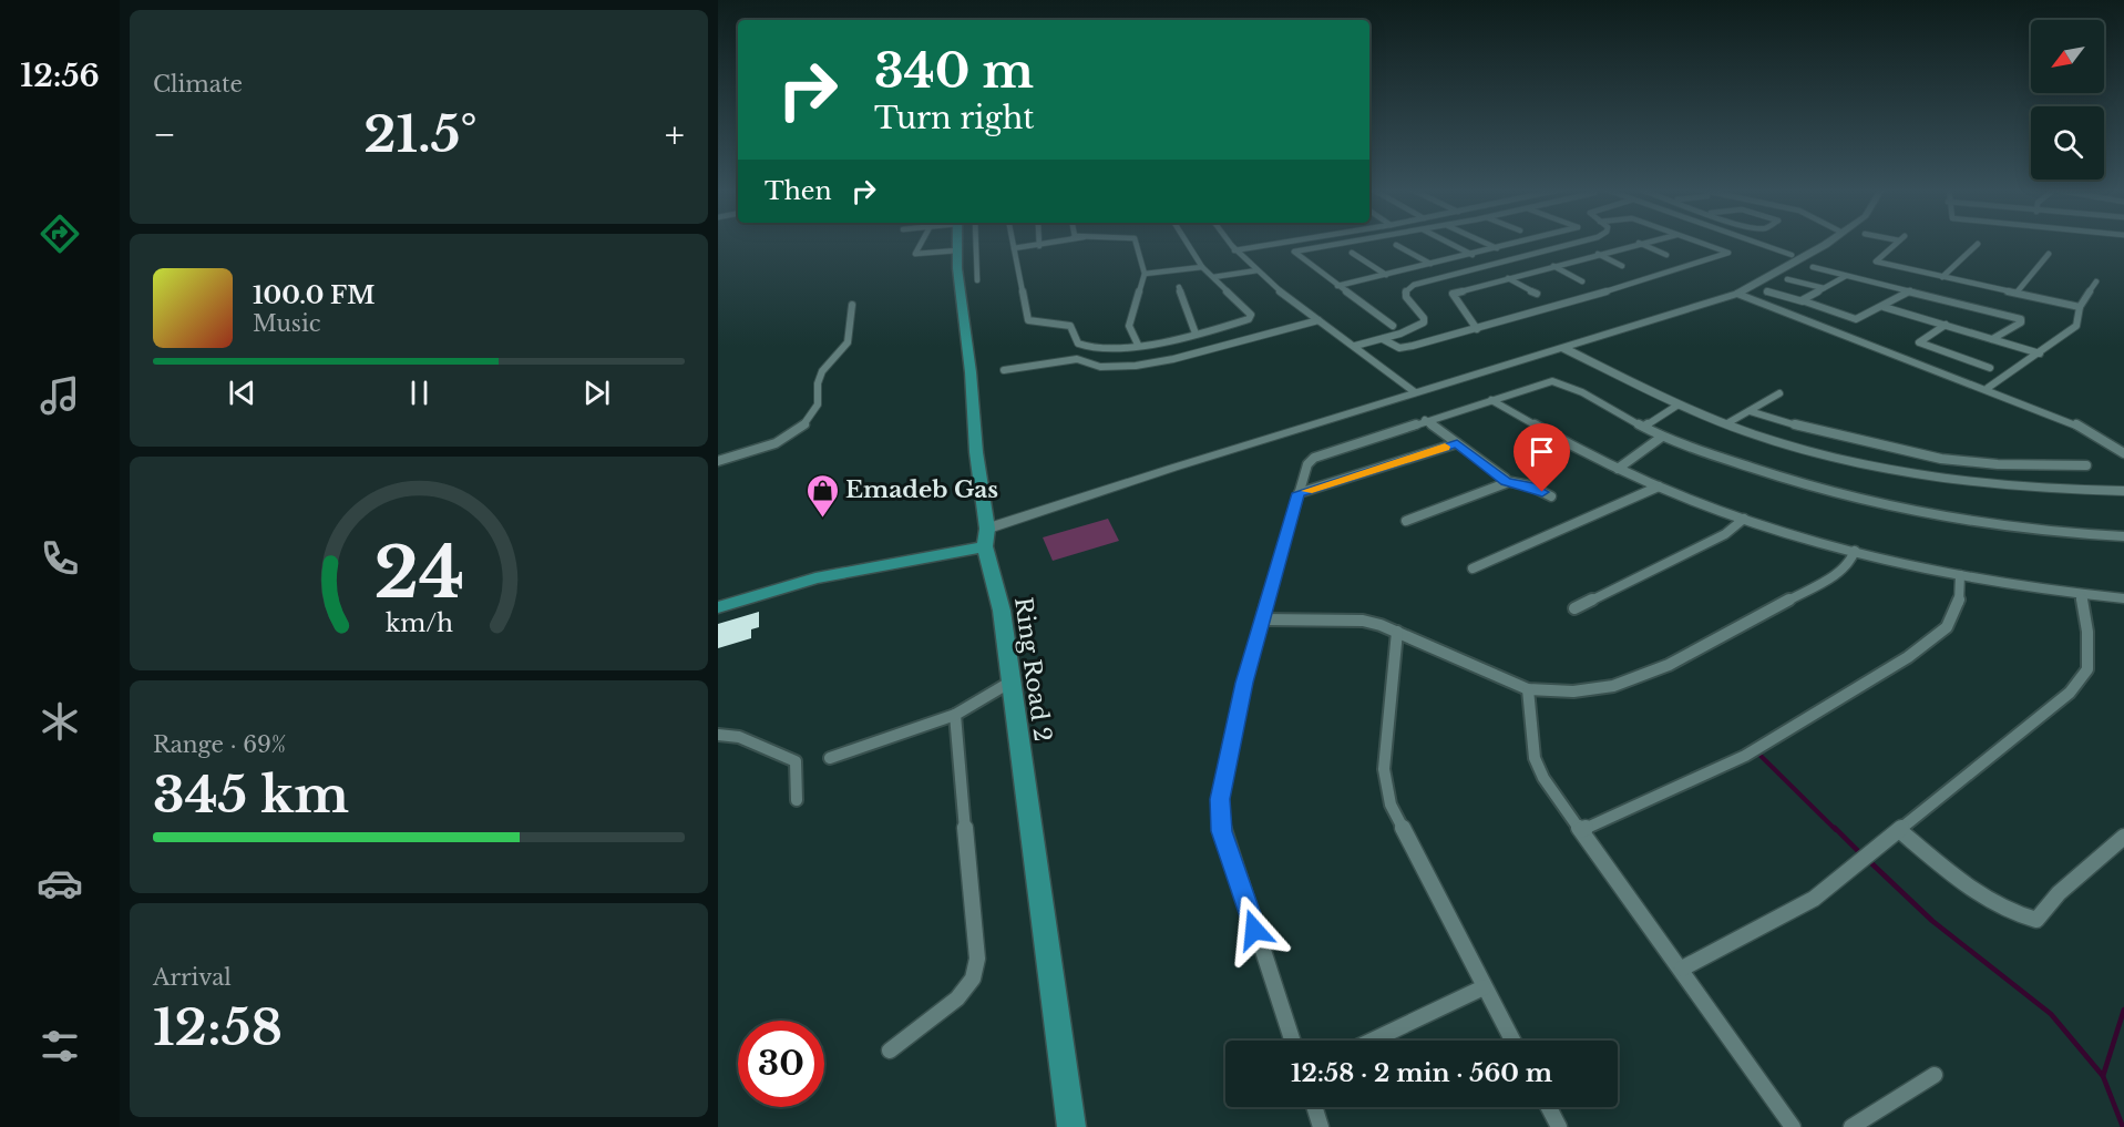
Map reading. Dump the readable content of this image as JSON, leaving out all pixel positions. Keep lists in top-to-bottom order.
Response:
{
  "streets": {
    "main road": ["Ring Road 2"]
  },
  "places": {
    "shop": ["Emadeb Gas"]
  },
  "north": "bottom left",
  "page": {
    "tabs": "12:56",
    "tile": [
      "Climate",
      ["Range · 69%", "345 km"],
      ["Arrival", "12:58"]
    ],
    "turn": ["340 m", "Turn right"],
    "heat": ["−", "21.5°", "+"],
    "then": "Then",
    "song": ["100.0 FM", "Music"],
    "limit": "30",
    "trip": "12:58 · 2 min · 560 m",
    "gauge": ["24", "km/h"]
  }
}
